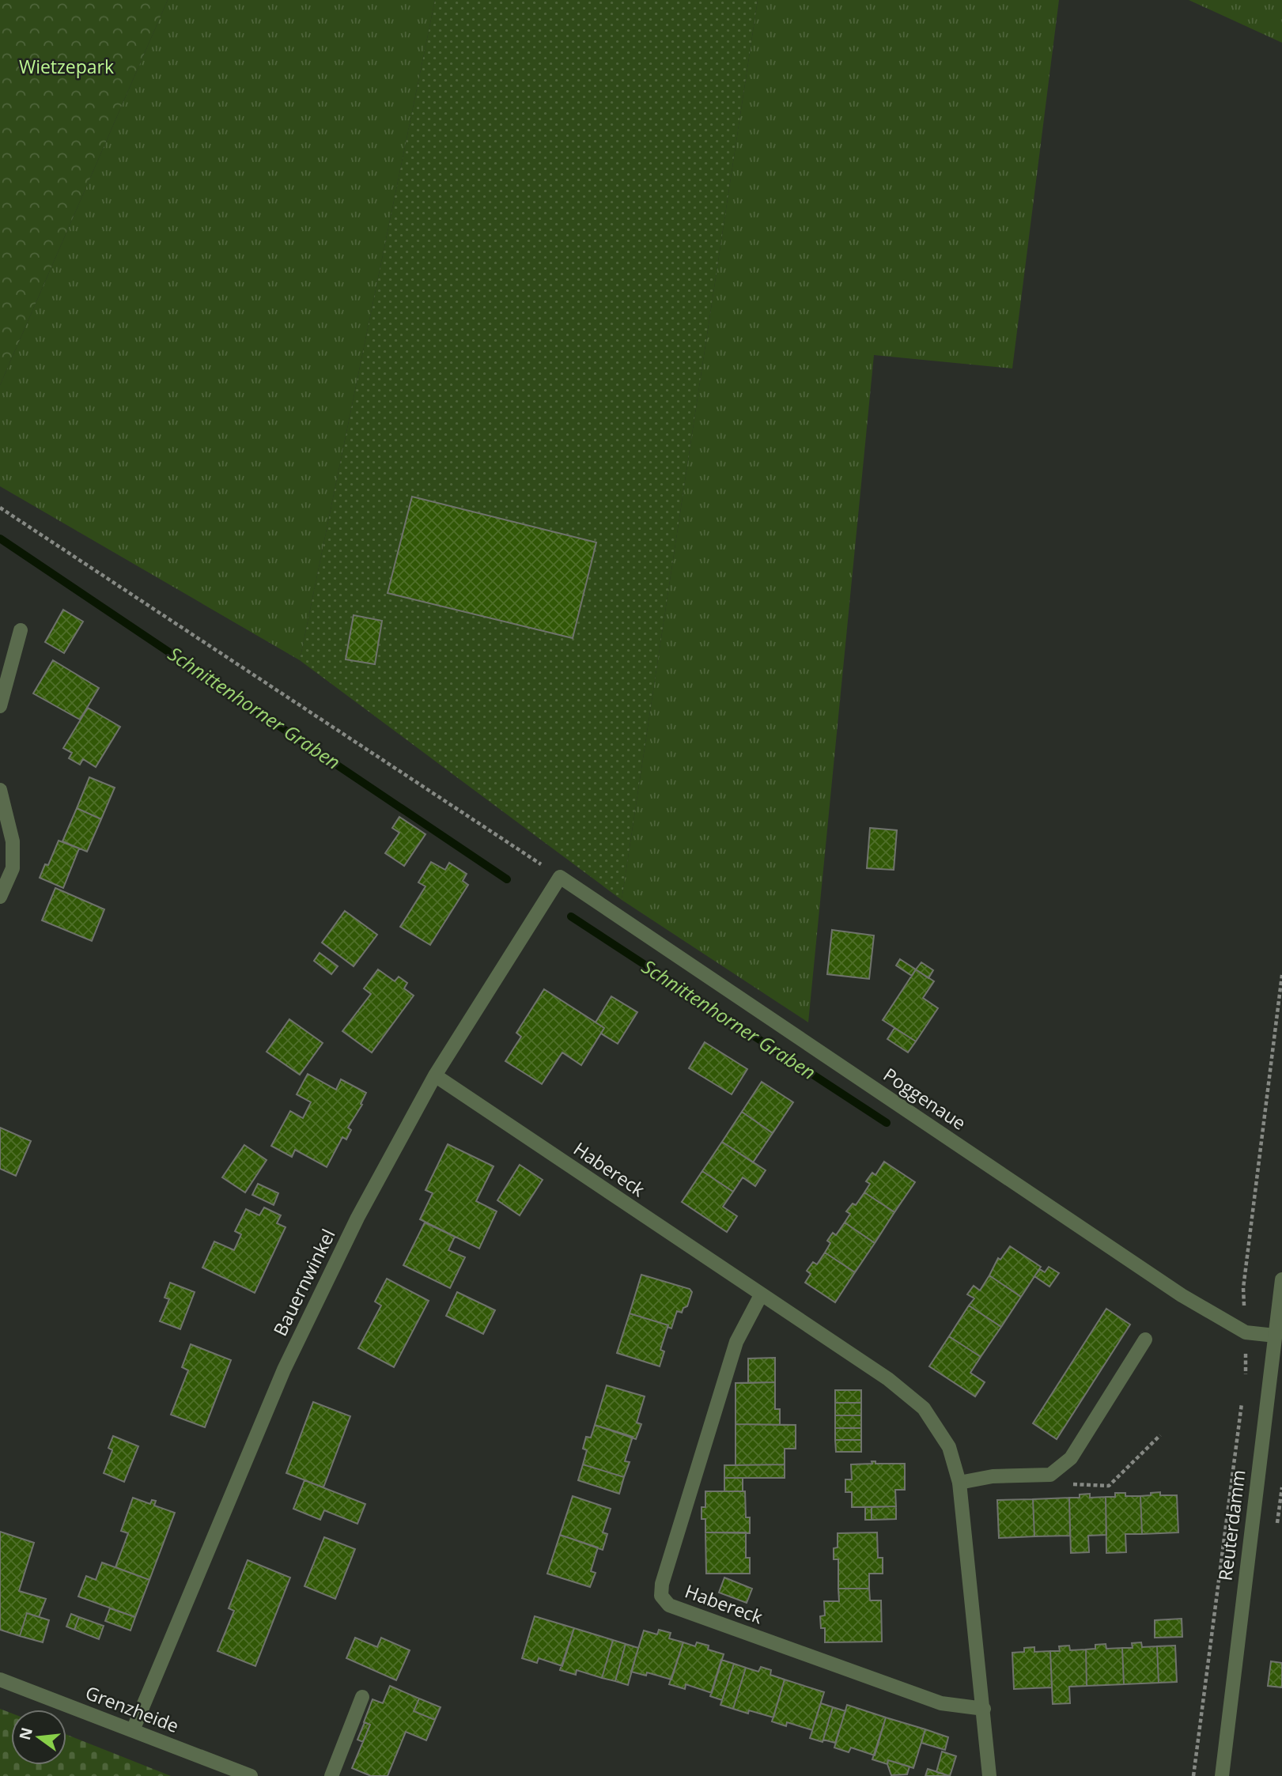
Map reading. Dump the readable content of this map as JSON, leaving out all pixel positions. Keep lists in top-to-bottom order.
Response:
{
  "streets": {
    "street": [
      "Poggenaue",
      "Habereck",
      "Bauernwinkel",
      "Reuterdamm",
      "Grenzheide"
    ]
  },
  "crossings": [
    ["Poggenaue", "Bauernwinkel"],
    ["Poggenaue", "Reuterdamm"],
    ["Habereck", "Bauernwinkel"],
    ["Bauernwinkel", "Grenzheide"]
  ],
  "water": ["Schnittenhorner Graben"],
  "parks": ["Wietzepark"],
  "north": "left"
}
